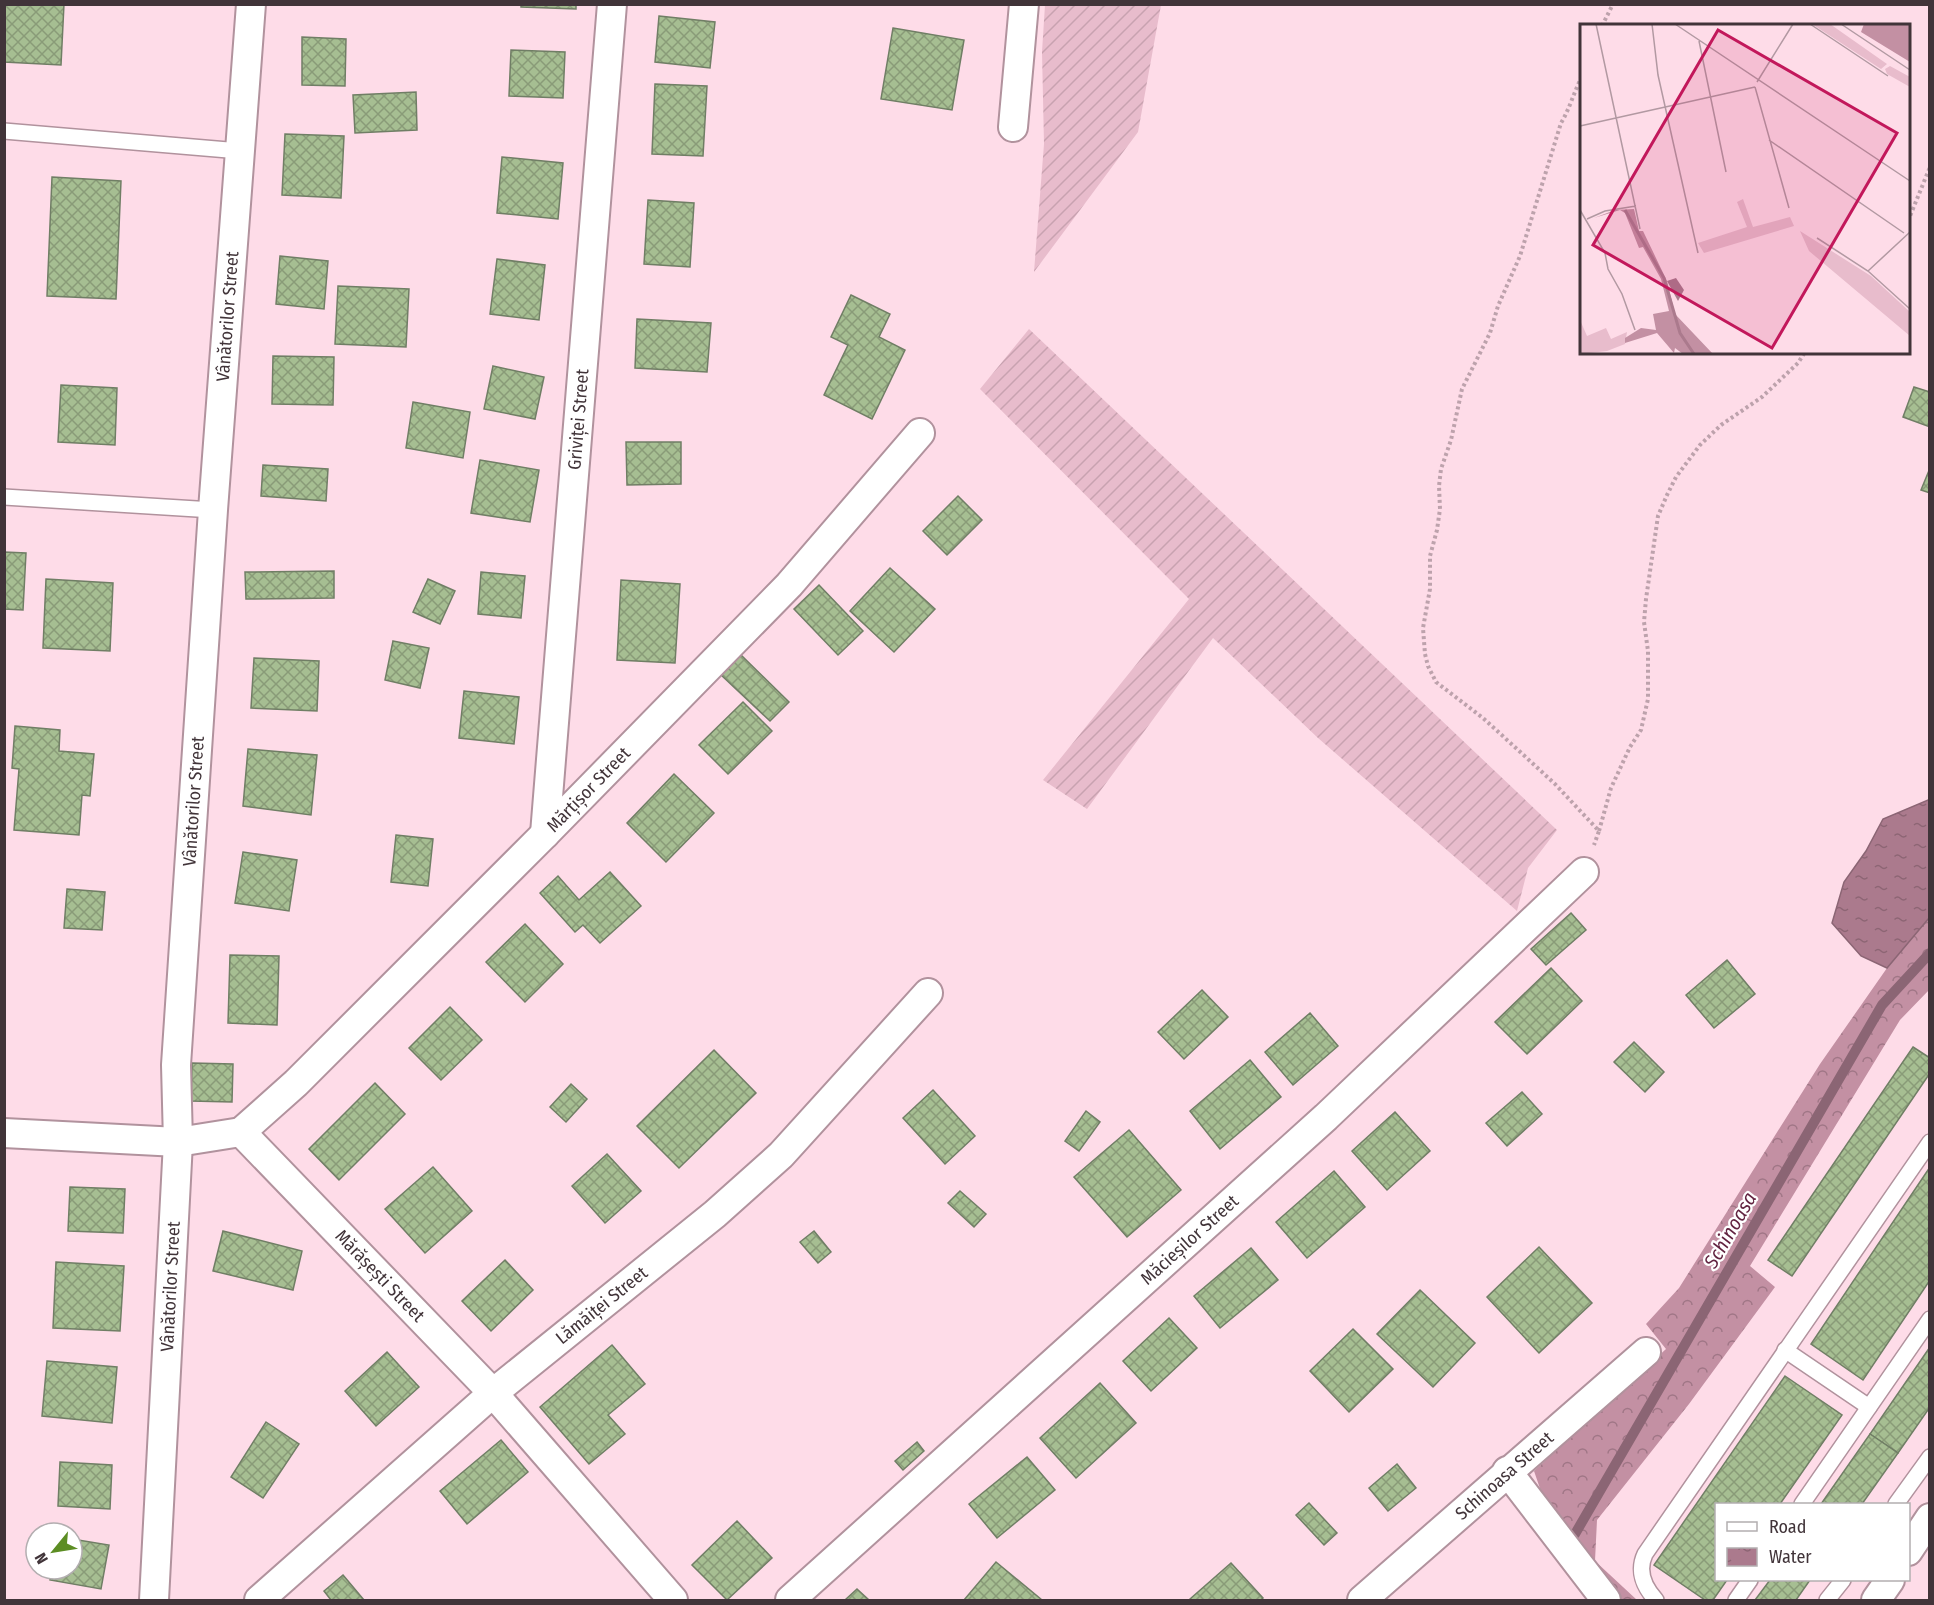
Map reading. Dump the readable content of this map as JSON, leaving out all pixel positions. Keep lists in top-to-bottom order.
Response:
{
  "streets": {
    "street": [
      "Vânătorilor Street",
      "Griviței Street",
      "Mărțișor Street",
      "Măcieșilor Street",
      "Mărășești Street",
      "Lămăiței Street",
      "Schinoasa Street"
    ]
  },
  "crossings": [
    ["Griviței Street", "Mărțișor Street"],
    ["Mărțișor Street", "Mărășești Street"],
    ["Mărășești Street", "Lămăiței Street"]
  ],
  "water": ["Schinoasa"],
  "legend": ["Road", "Water"],
  "north": "bottom left"
}
